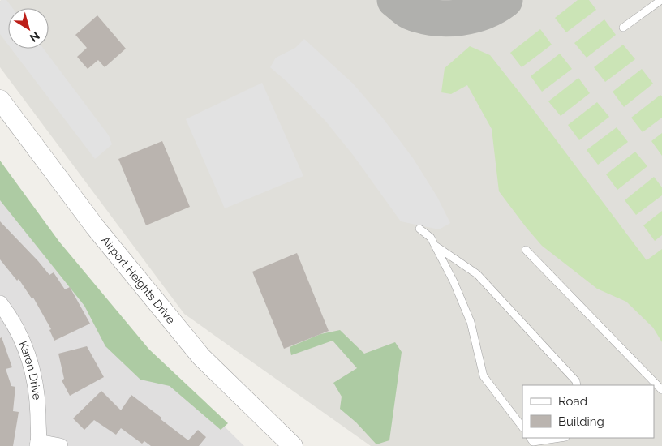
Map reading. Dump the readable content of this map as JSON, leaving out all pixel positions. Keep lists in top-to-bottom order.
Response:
{
  "streets": {
    "street": ["Airport Heights Drive", "Karen Drive"]
  },
  "legend": ["Road", "Building"],
  "north": "bottom right"
}
